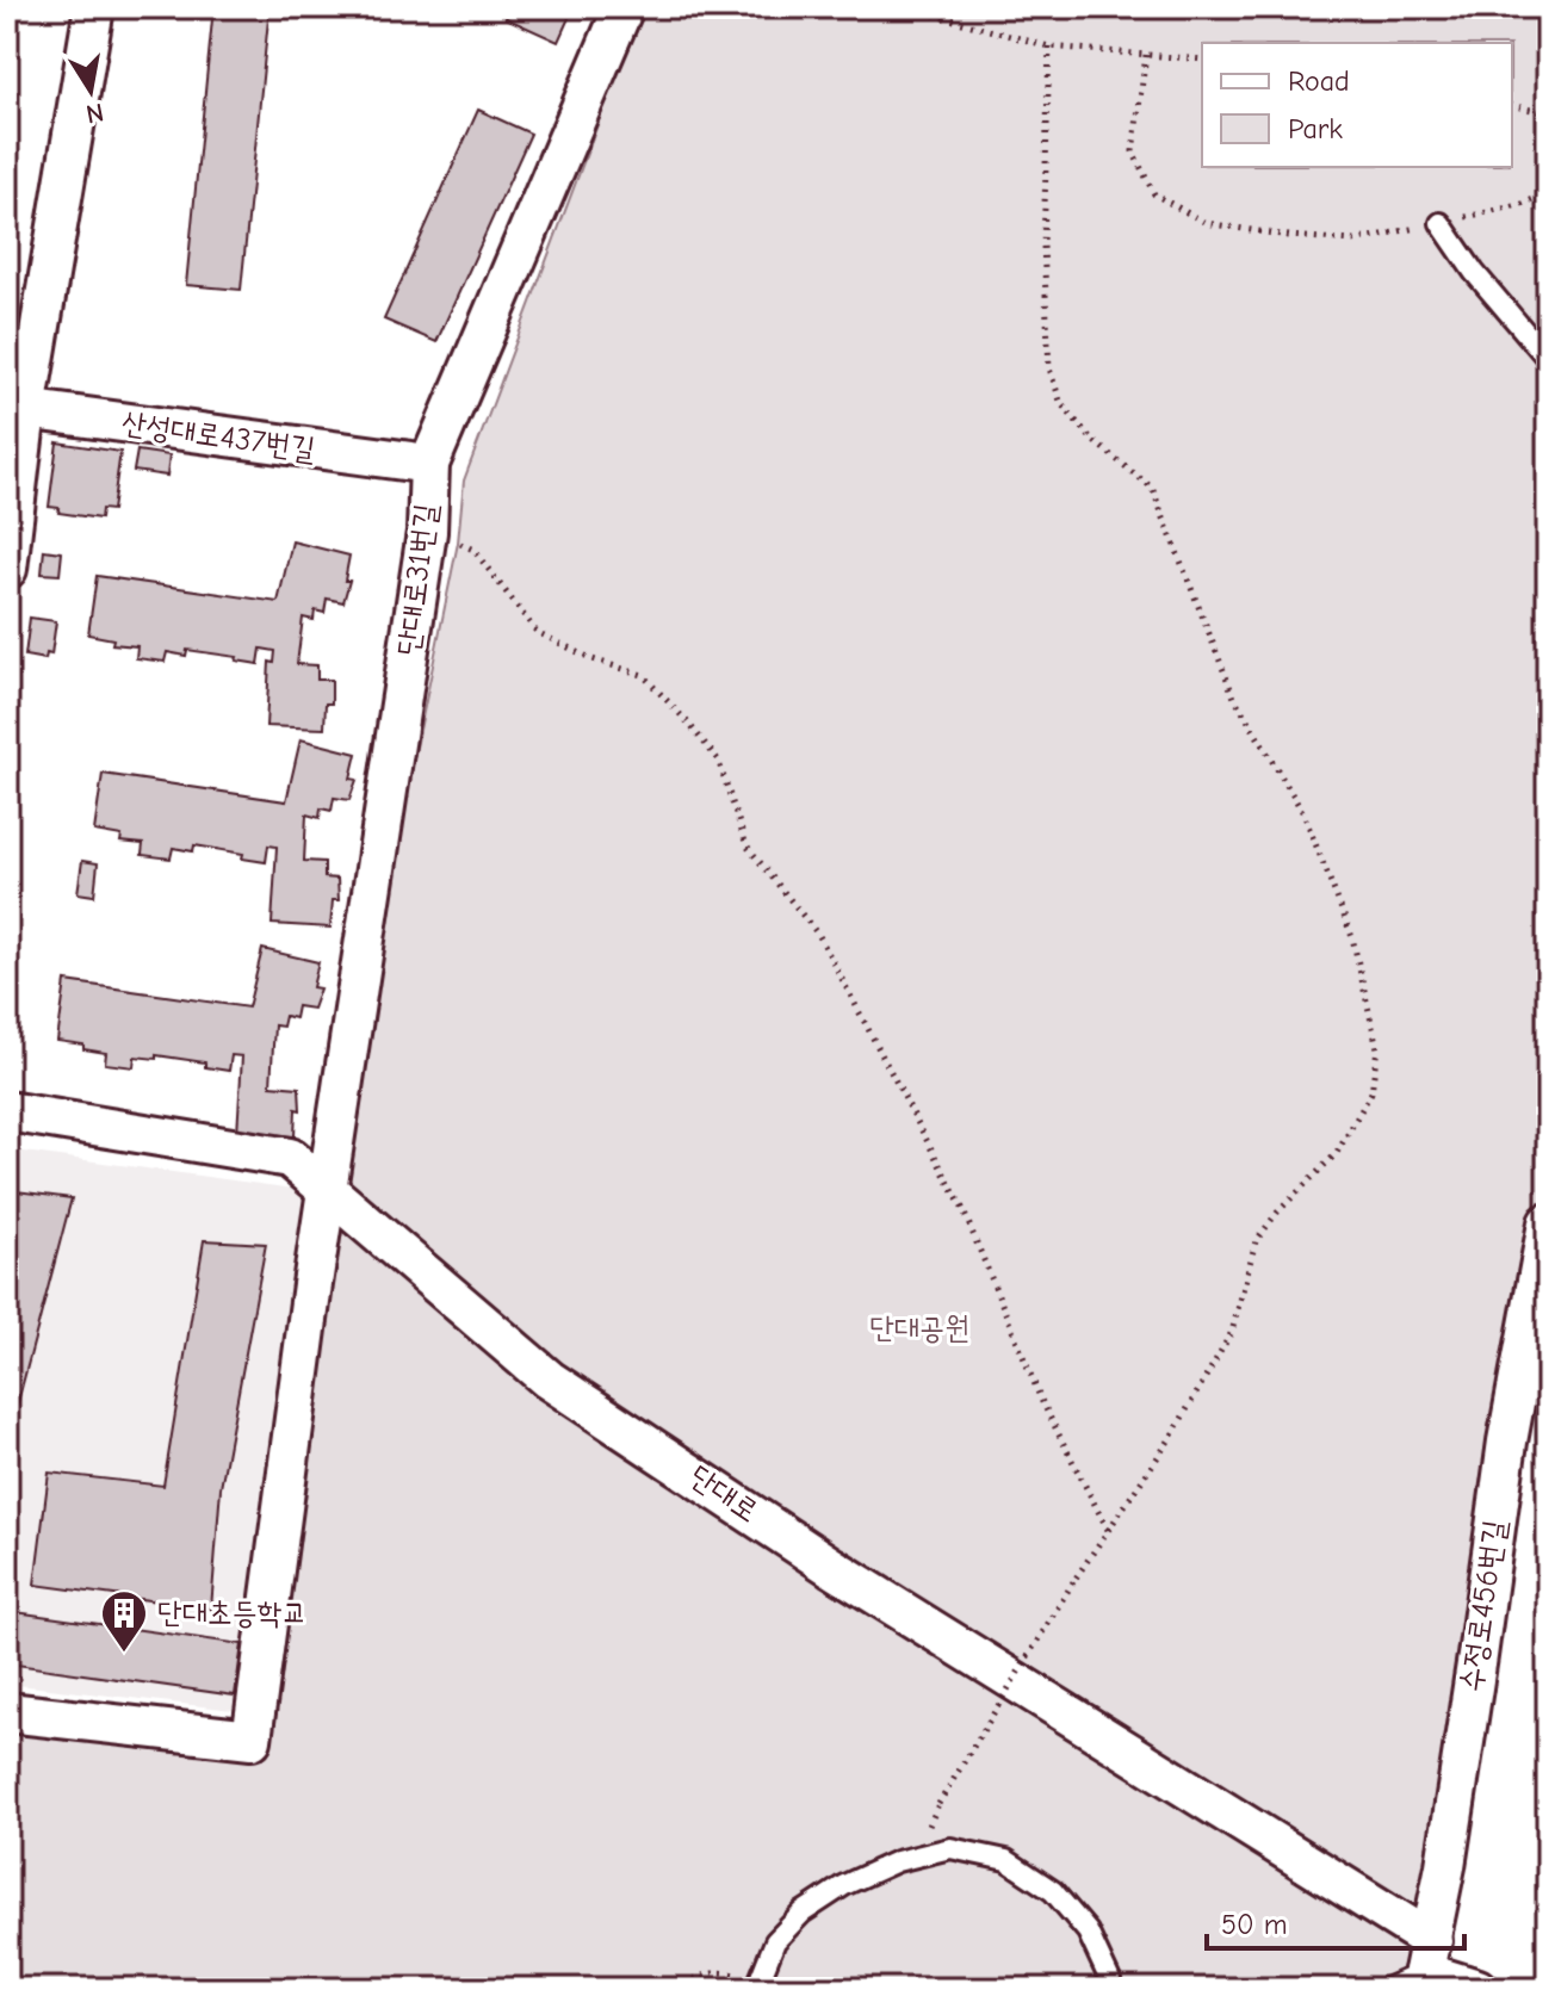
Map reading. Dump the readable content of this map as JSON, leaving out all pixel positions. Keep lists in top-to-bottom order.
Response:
{
  "streets": {
    "street": [
      "산성대로437번길",
      "단대로31번길",
      "단대로",
      "수정로456번길"
    ]
  },
  "crossings": [
    ["산성대로437번길", "단대로31번길"],
    ["단대로31번길", "단대로"],
    ["단대로", "수정로456번길"]
  ],
  "parks": ["단대공원"],
  "places": {
    "building": ["단대초등학교"]
  },
  "legend": ["Road", "Park"],
  "scale_bar": "50 m",
  "north": "bottom"
}
